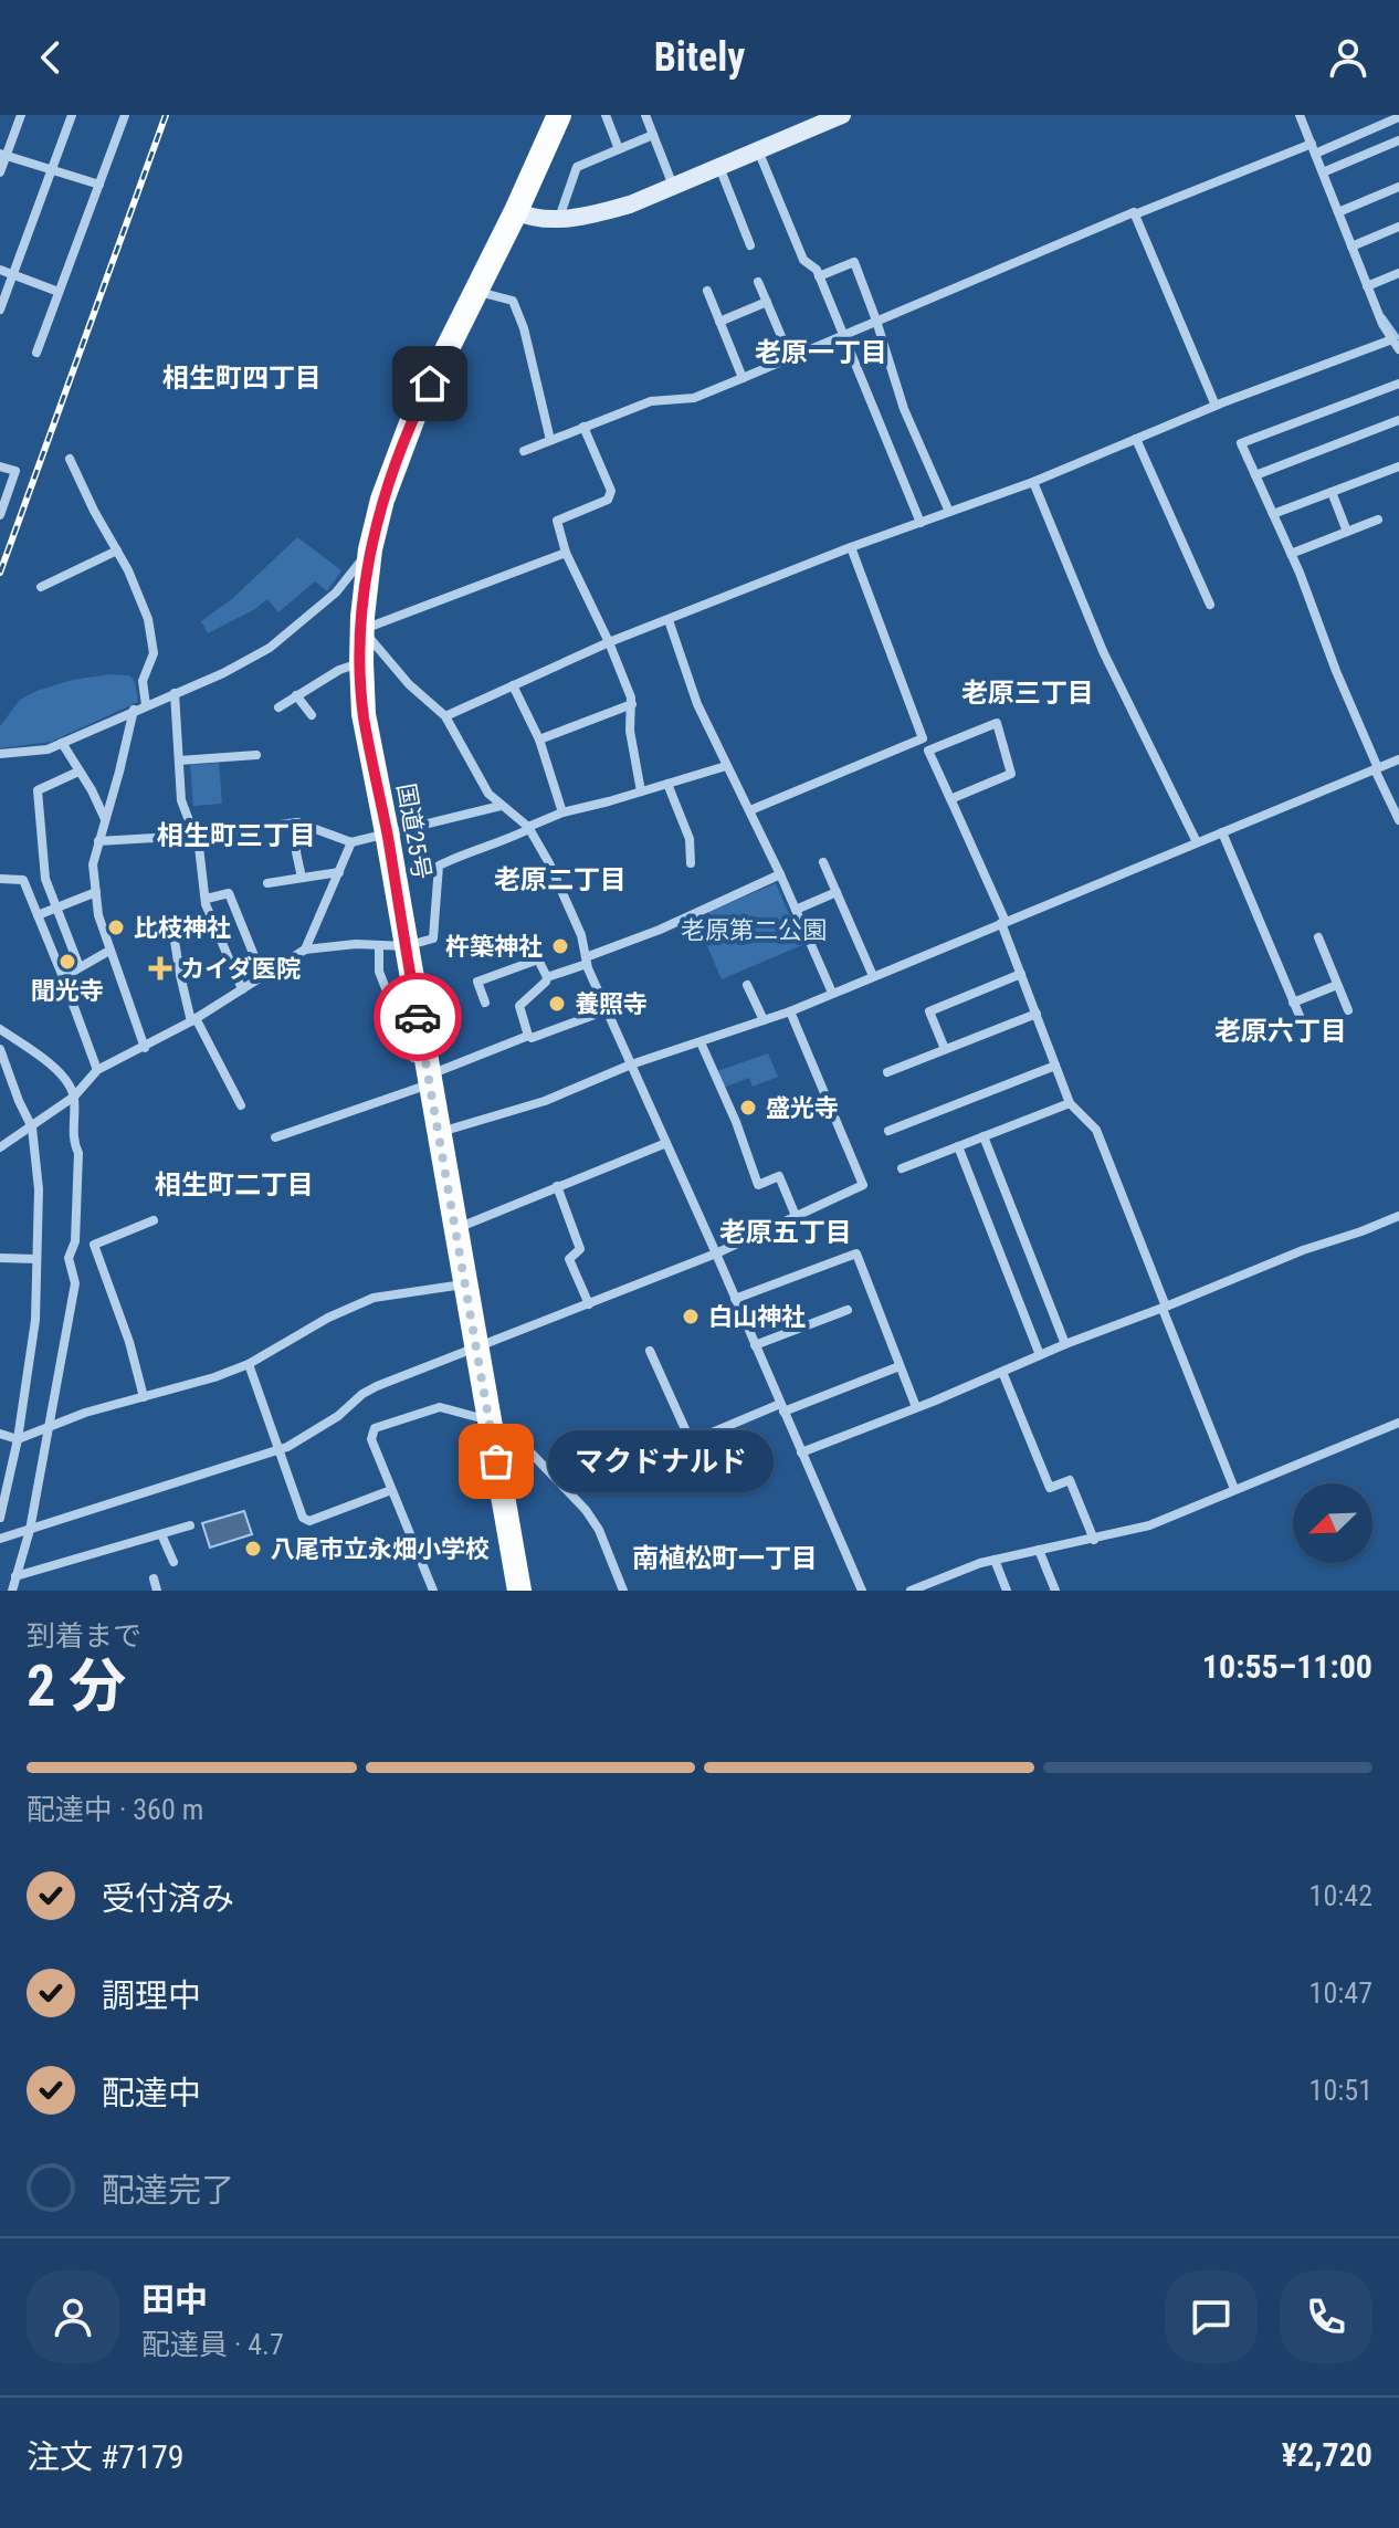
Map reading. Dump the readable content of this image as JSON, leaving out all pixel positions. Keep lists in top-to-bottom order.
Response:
{
  "streets": {
    "highway": ["国道25号"]
  },
  "districts": [
    "老原一丁目",
    "相生町四丁目",
    "老原三丁目",
    "相生町三丁目",
    "老原二丁目",
    "老原六丁目",
    "相生町二丁目",
    "老原五丁目",
    "南植松町一丁目"
  ],
  "parks": ["老原第二公園"],
  "places": {
    "other": [
      "比枝神社",
      "杵築神社",
      "聞光寺",
      "養照寺",
      "盛光寺",
      "白山神社",
      "マクドナルド",
      "八尾市立永畑小学校"
    ],
    "health": ["カイダ医院"]
  },
  "north": "bottom left",
  "page": {
    "header": "Bitely",
    "bubble": "マクドナルド",
    "heading": ["2 分", "到着まで", "10:55–11:00"],
    "panel": [
      "田中",
      "配達員 · 4.7",
      "注文 #7179",
      "¥2,720"
    ],
    "bar": "配達中 · 360 m",
    "list": [
      ["受付済み", "10:42"],
      ["調理中", "10:47"],
      ["配達中", "10:51"],
      "配達完了"
    ]
  }
}
